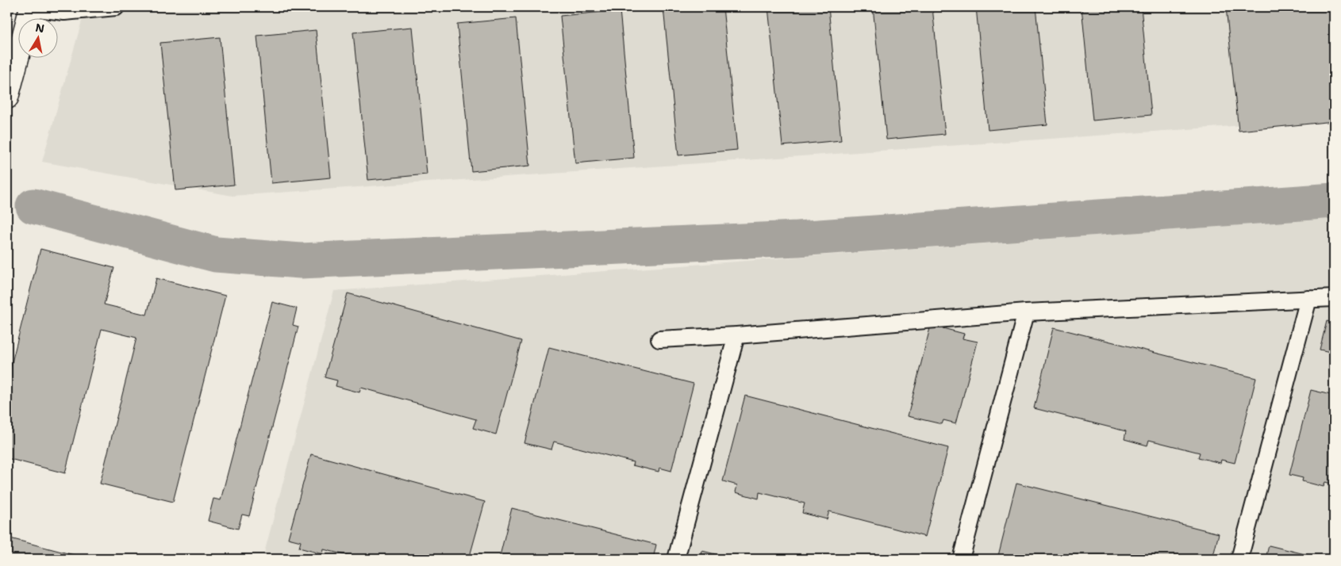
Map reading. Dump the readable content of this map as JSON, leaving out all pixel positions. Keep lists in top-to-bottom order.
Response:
{
  "north": "top"
}
